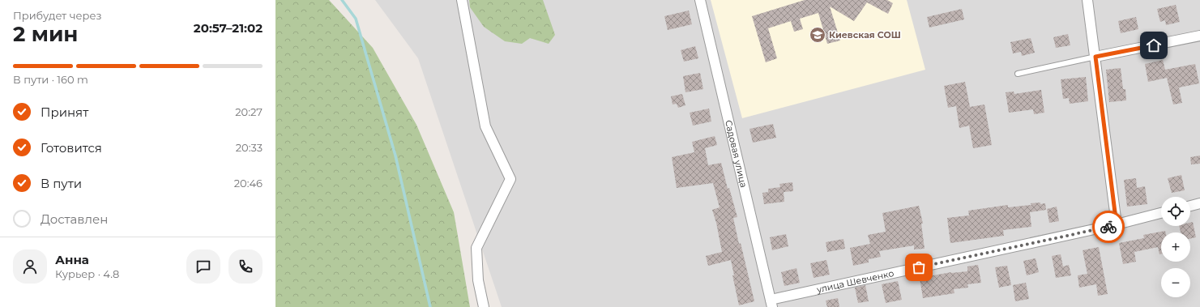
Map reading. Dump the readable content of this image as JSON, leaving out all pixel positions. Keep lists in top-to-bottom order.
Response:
{
  "streets": {
    "street": ["Садовая улица", "улица Шевченко"]
  },
  "crossings": [
    ["Садовая улица", "улица Шевченко"]
  ],
  "places": {
    "school or university": ["Киевская СОШ"]
  },
  "page": {
    "heading": ["2 мин", "Прибудет через", "20:57–21:02"],
    "panel": ["Анна", "Курьер · 4.8"],
    "bar": "В пути · 160 m",
    "list": [
      ["Принят", "20:27"],
      ["Готовится", "20:33"],
      ["В пути", "20:46"],
      "Доставлен"
    ],
    "map_buttons": ["+", "−"]
  }
}
